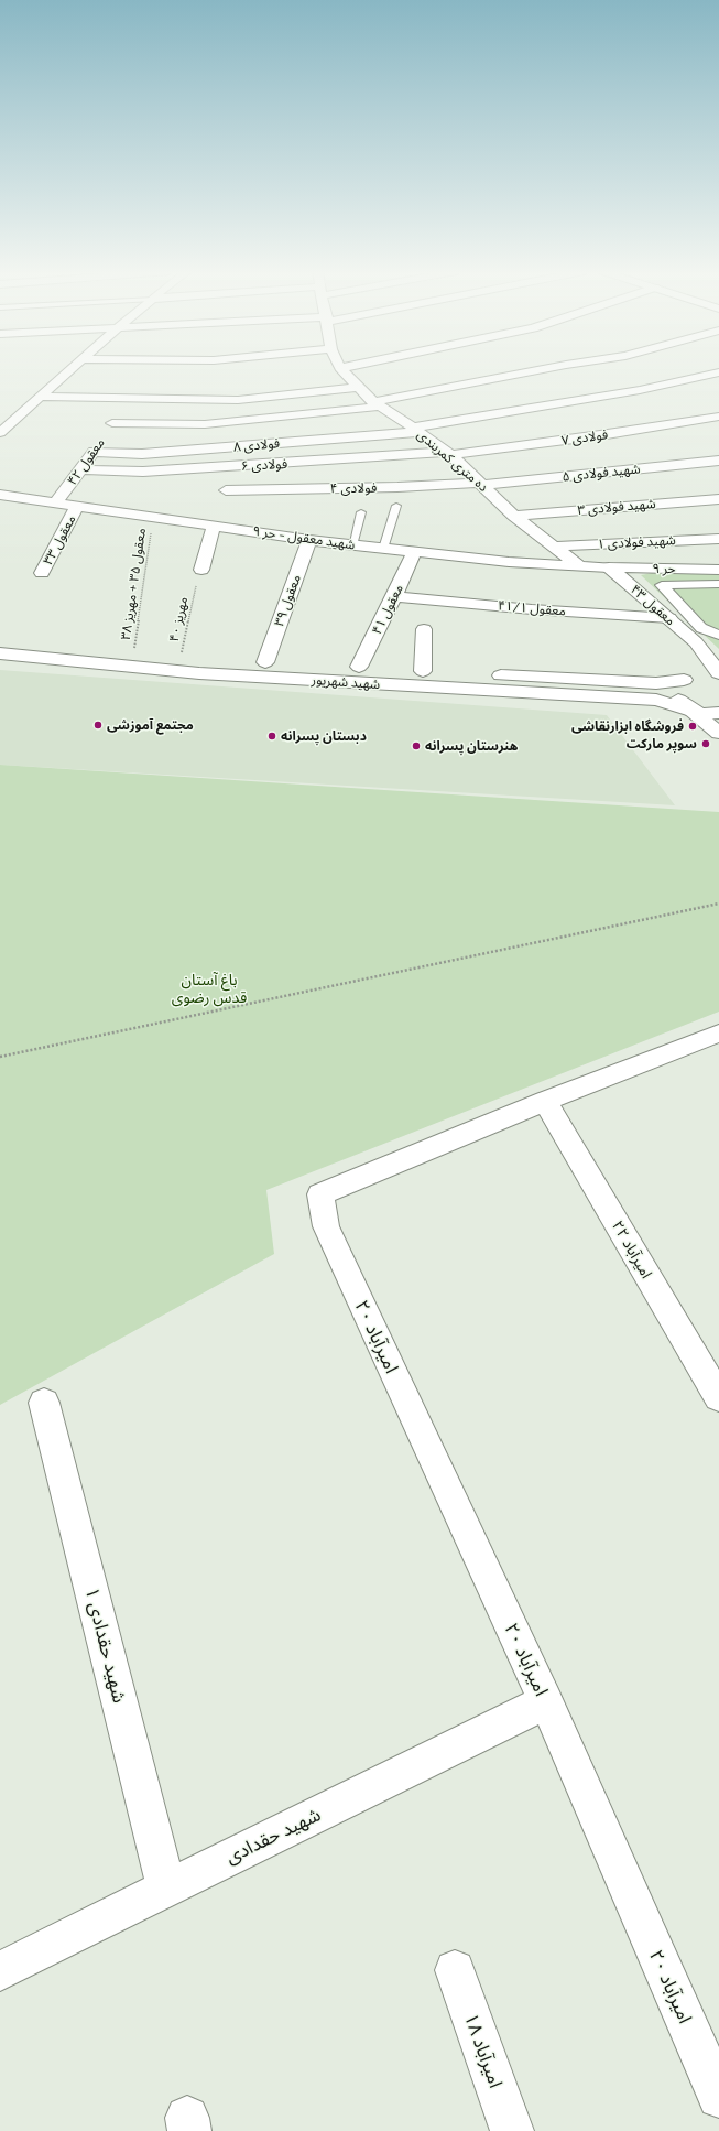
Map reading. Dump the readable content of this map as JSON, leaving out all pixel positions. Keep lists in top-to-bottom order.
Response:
{
  "streets": {
    "street": [
      "فولادی ۷",
      "فولادی ۸",
      "ده متری کمربندی",
      "معقول ۴۲",
      "فولادی ۶",
      "شهید فولادی ۵",
      "فولادی ۴",
      "شهید فولادی ۳",
      "شهید معقول - حر ۹",
      "معقول ۳۳",
      "شهید فولادی ۱",
      "حر ۹",
      "معقول ۳۹",
      "معقول ۴۳",
      "معقول ۴۱/۱",
      "معقول ۴۱",
      "شهید شهریور",
      "امیرآباد ۲۲",
      "امیرآباد ۲۰",
      "شهید حقدادی ۱",
      "شهید حقدادی",
      "امیرآباد ۱۸"
    ],
    "path": ["معقول ۳۵ + مهریز ۳۸", "مهریز ۴۰"]
  },
  "crossings": [
    ["فولادی ۷", "ده متری کمربندی"],
    ["فولادی ۷", "فولادی ۶"],
    ["فولادی ۸", "ده متری کمربندی"],
    ["فولادی ۸", "معقول ۴۲"],
    ["ده متری کمربندی", "فولادی ۶"],
    ["ده متری کمربندی", "شهید فولادی ۵"],
    ["ده متری کمربندی", "فولادی ۴"],
    ["ده متری کمربندی", "شهید فولادی ۳"],
    ["ده متری کمربندی", "شهید معقول - حر ۹"],
    ["ده متری کمربندی", "شهید فولادی ۱"],
    ["معقول ۴۲", "فولادی ۶"],
    ["معقول ۴۲", "شهید معقول - حر ۹"],
    ["شهید فولادی ۵", "فولادی ۴"],
    ["شهید معقول - حر ۹", "معقول ۳۳"],
    ["شهید معقول - حر ۹", "حر ۹"],
    ["شهید معقول - حر ۹", "معقول ۳۵ + مهریز ۳۸"],
    ["شهید معقول - حر ۹", "معقول ۳۹"],
    ["شهید معقول - حر ۹", "معقول ۴۳"],
    ["شهید معقول - حر ۹", "معقول ۴۱"],
    ["حر ۹", "معقول ۴۳"],
    ["معقول ۳۵ + مهریز ۳۸", "شهید شهریور"],
    ["معقول ۳۹", "شهید شهریور"],
    ["معقول ۴۳", "معقول ۴۱/۱"],
    ["معقول ۴۱/۱", "معقول ۴۱"],
    ["معقول ۴۱", "شهید شهریور"],
    ["مهریز ۴۰", "شهید شهریور"],
    ["امیرآباد ۲۲", "امیرآباد ۲۰"],
    ["امیرآباد ۲۰", "شهید حقدادی"],
    ["شهید حقدادی ۱", "شهید حقدادی"]
  ],
  "parks": ["باغ آستان قدس رضوی"],
  "places": [
    "مجتمع آموزشی",
    "فروشگاه ابزارنقاشی",
    "دبستان پسرانه",
    "سوپر مارکت",
    "هنرستان پسرانه"
  ]
}
